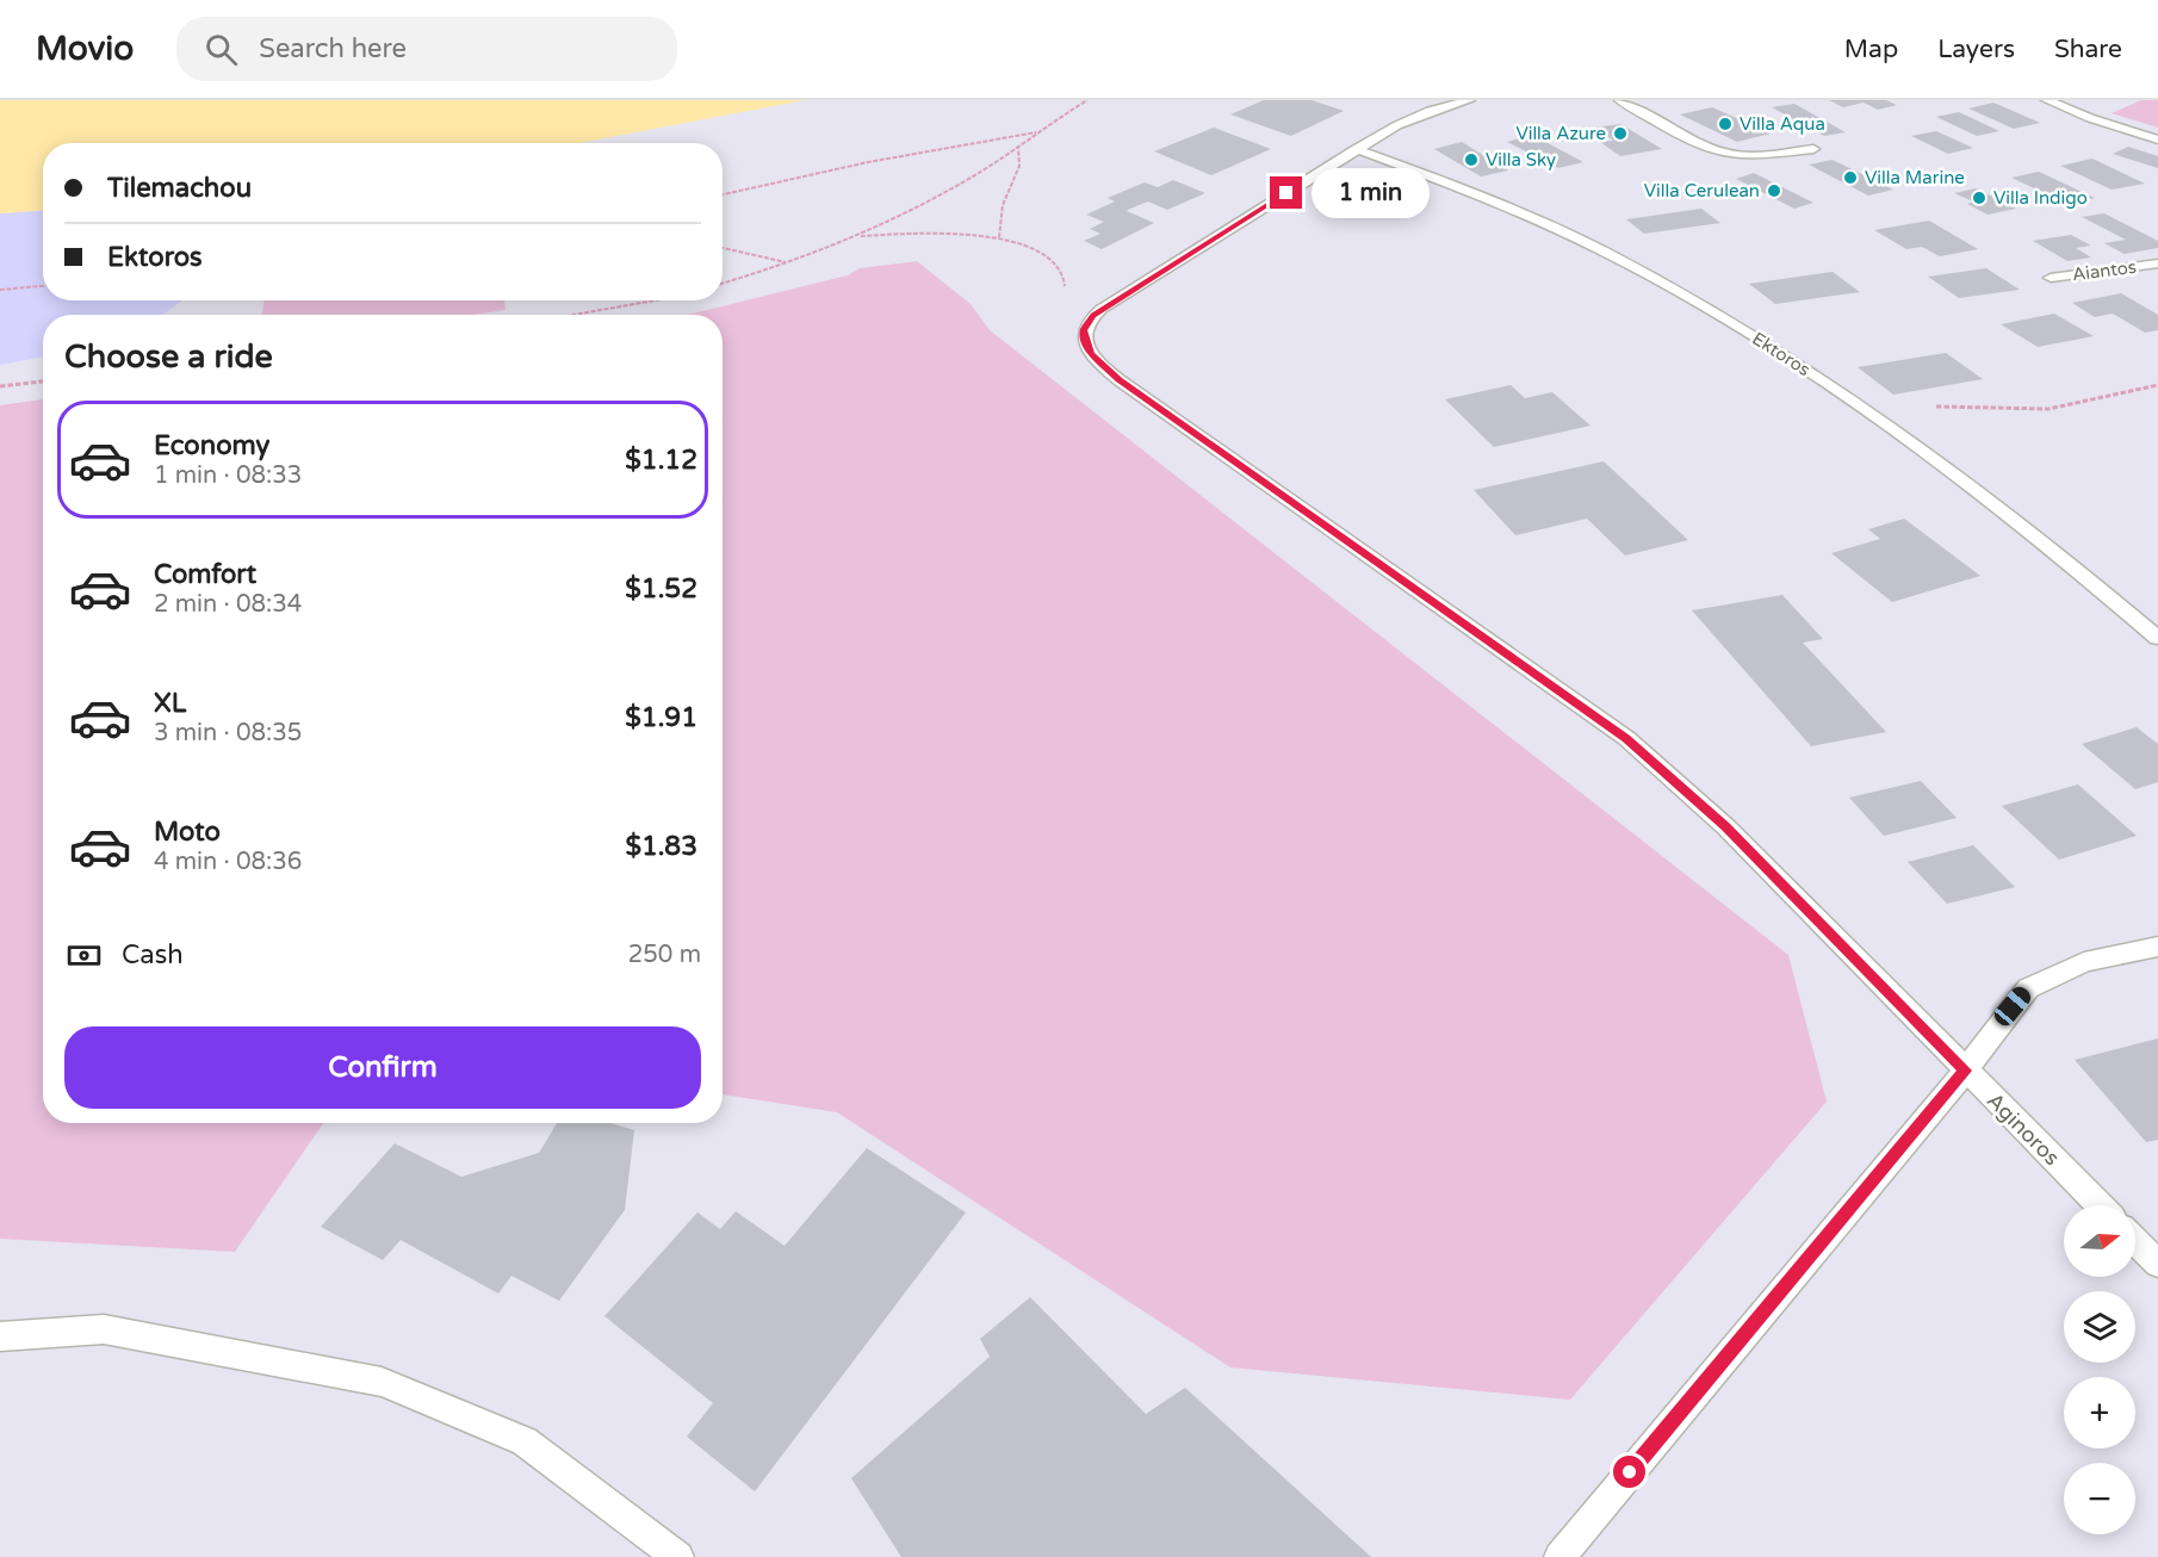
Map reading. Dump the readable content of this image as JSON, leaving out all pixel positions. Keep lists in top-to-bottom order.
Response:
{
  "streets": {
    "street": ["Aiantos", "Ektoros", "Aginoros"]
  },
  "places": [
    "Villa Aqua",
    "Villa Azure",
    "Villa Sky",
    "Villa Marine",
    "Villa Cerulean",
    "Villa Indigo"
  ],
  "north": "right",
  "page": {
    "header": "Movio",
    "search": "Search here",
    "nav": ["Map", "Layers", "Share"],
    "banner": ["Tilemachou", "Ektoros"],
    "bubble": "1 min",
    "heading": "Choose a ride",
    "list": [
      {
        "name": "Economy",
        "note": "1 min · 08:33",
        "value": "$1.12"
      },
      {
        "name": "Comfort",
        "note": "2 min · 08:34",
        "value": "$1.52"
      },
      {
        "name": "XL",
        "note": "3 min · 08:35",
        "value": "$1.91"
      },
      {
        "name": "Moto",
        "note": "4 min · 08:36",
        "value": "$1.83"
      }
    ],
    "pay": ["Cash", "250 m"],
    "buttons": "Confirm",
    "map_buttons": ["+", "−"]
  }
}
